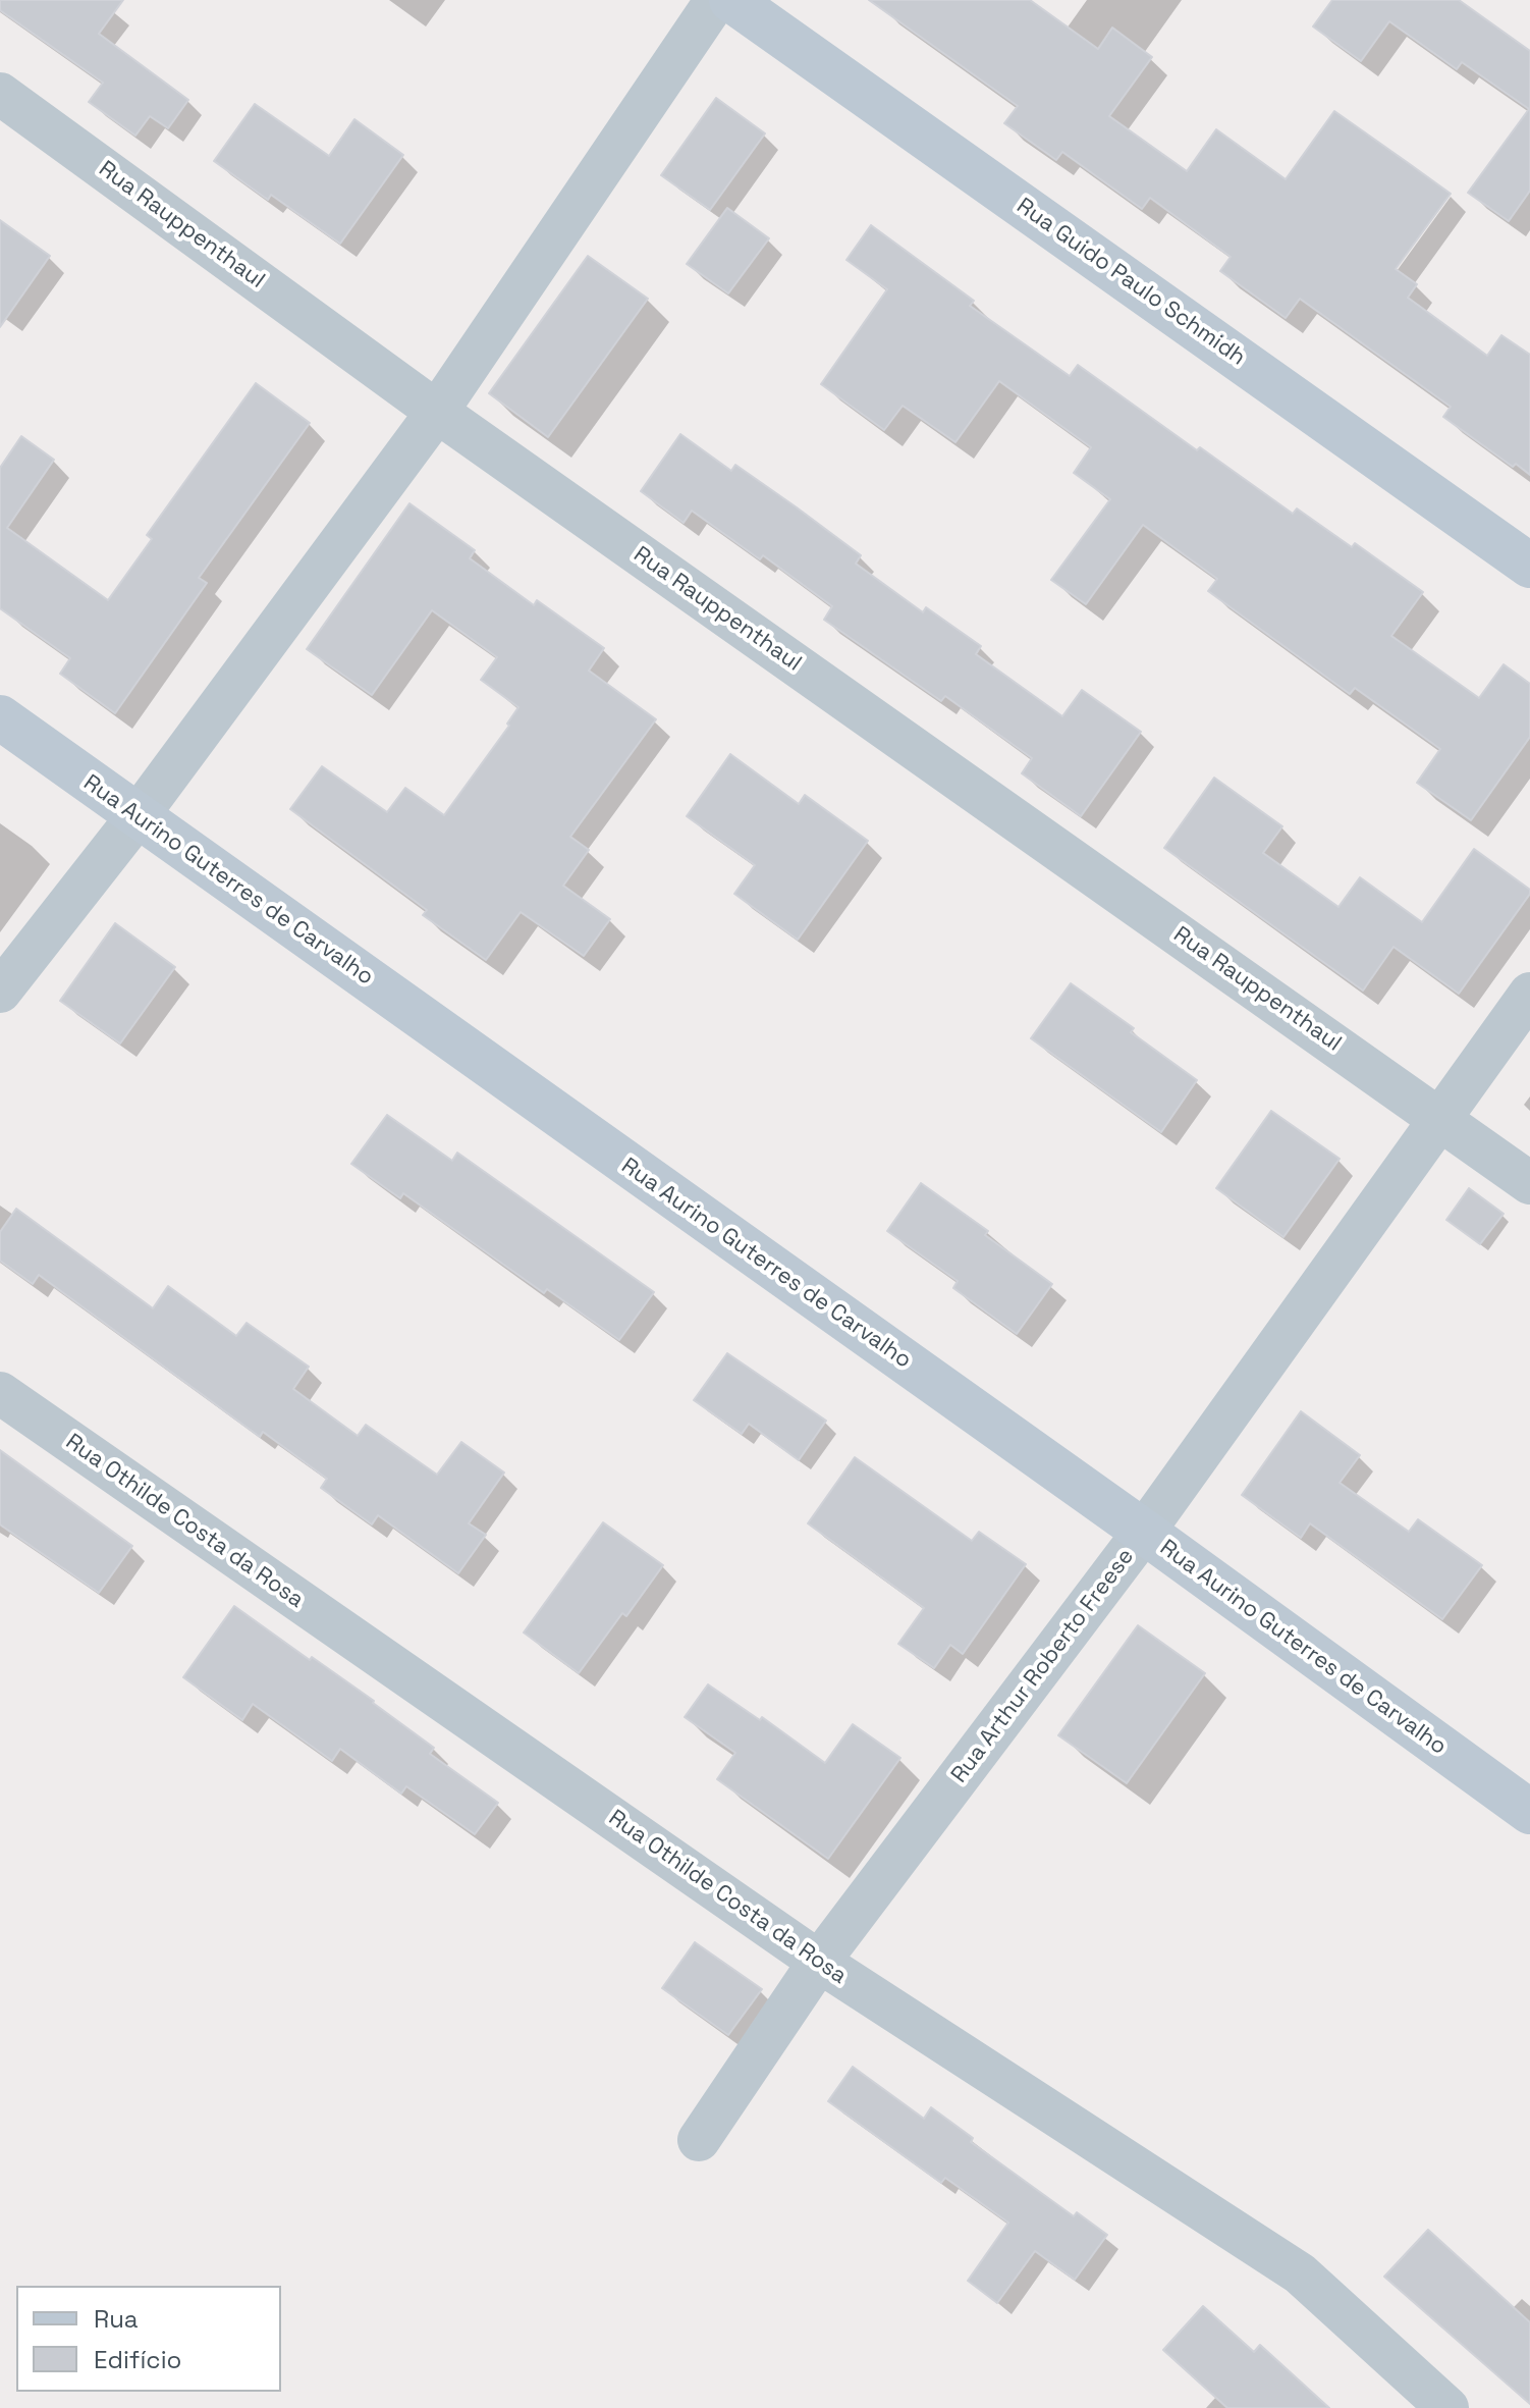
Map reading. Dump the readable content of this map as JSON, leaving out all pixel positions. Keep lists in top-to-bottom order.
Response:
{
  "streets": {
    "street": [
      "Rua Rauppenthaul",
      "Rua Guido Paulo Schmidh",
      "Rua Aurino Guterres de Carvalho",
      "Rua Othilde Costa da Rosa",
      "Rua Arthur Roberto Freese"
    ]
  },
  "crossings": [
    ["Rua Rauppenthaul", "Rua Arthur Roberto Freese"],
    ["Rua Aurino Guterres de Carvalho", "Rua Arthur Roberto Freese"],
    ["Rua Othilde Costa da Rosa", "Rua Arthur Roberto Freese"]
  ],
  "legend": ["Rua", "Edifício"]
}
